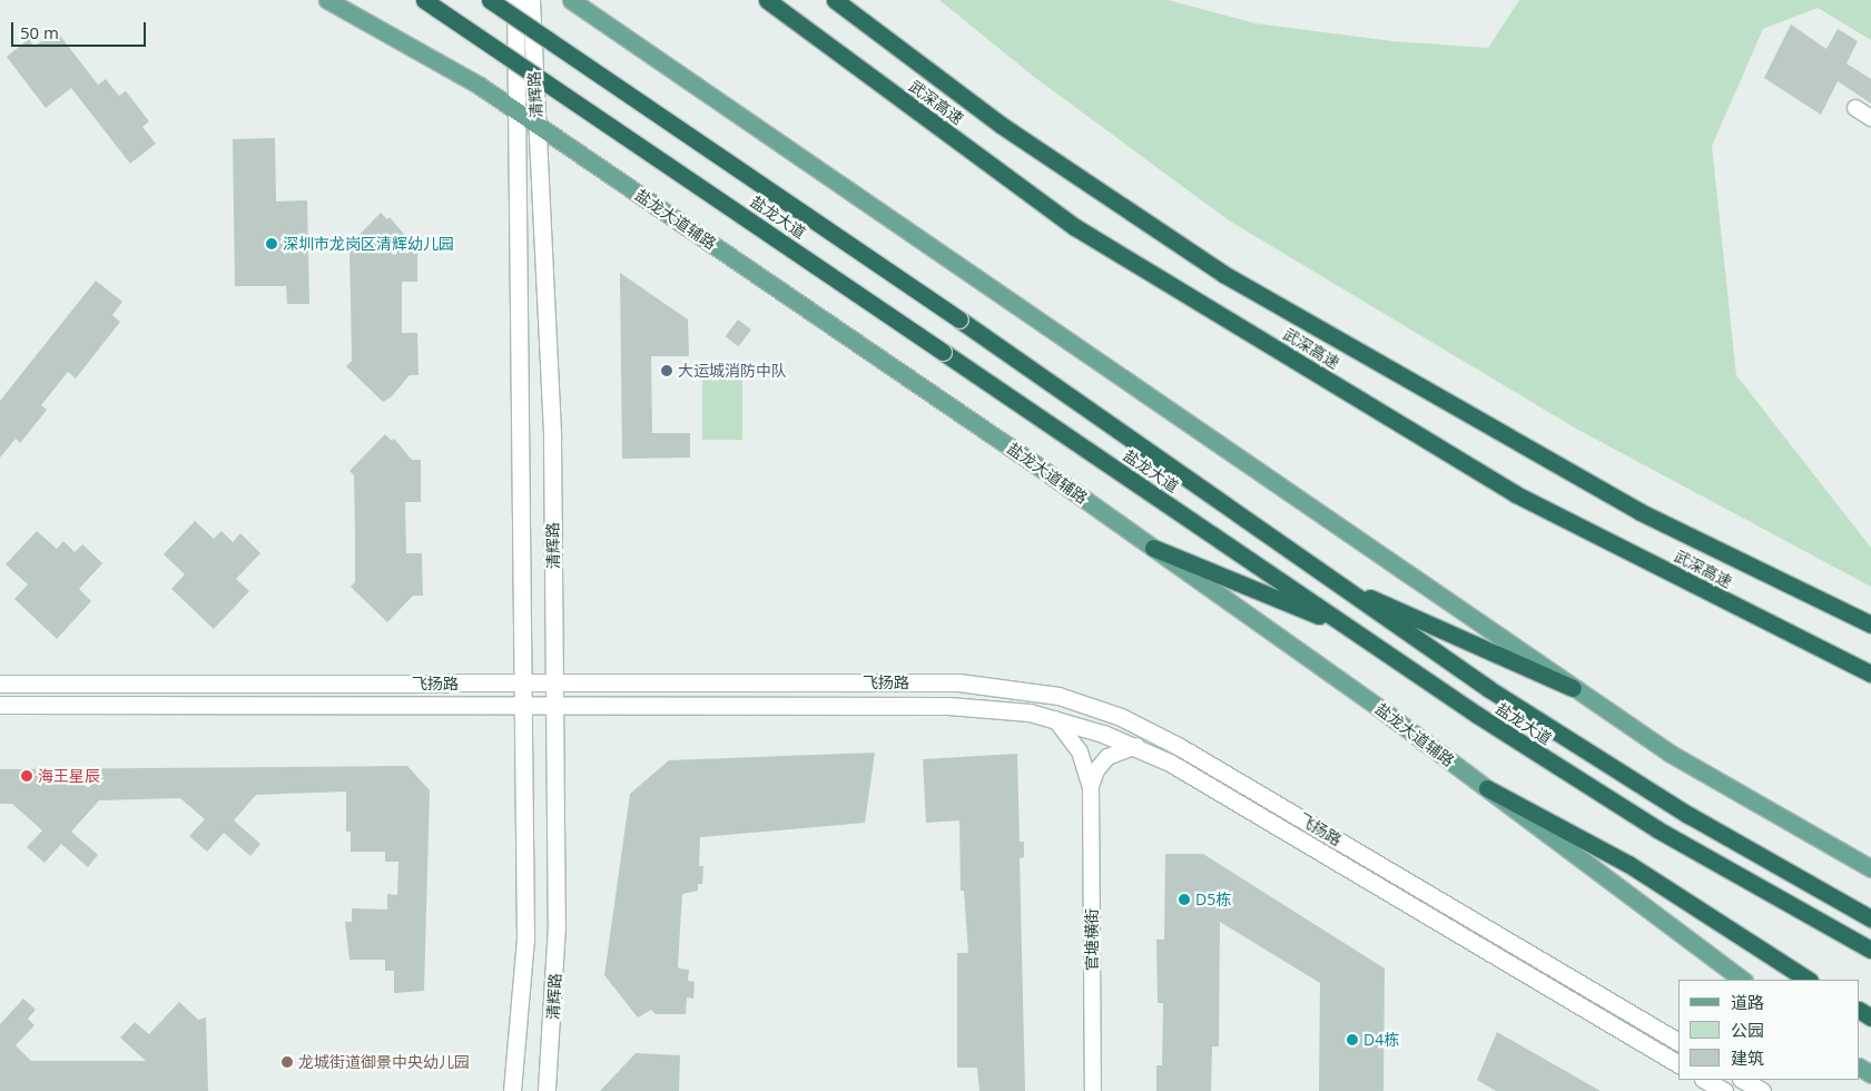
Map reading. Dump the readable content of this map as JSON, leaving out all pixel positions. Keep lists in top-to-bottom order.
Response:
{
  "streets": {
    "highway": ["武深高速", "盐龙大道"],
    "main road": ["盐龙大道辅路"],
    "street": ["清辉路", "飞扬路", "官塘横街"]
  },
  "crossings": [
    ["清辉路", "盐龙大道辅路"],
    ["清辉路", "飞扬路"],
    ["飞扬路", "官塘横街"]
  ],
  "places": [
    "深圳市龙岗区清辉幼儿园",
    "大运城消防中队",
    "海王星辰",
    "D5栋",
    "D4栋",
    "龙城街道御景中央幼儿园"
  ],
  "legend": ["道路", "公园", "建筑"],
  "scale_bar": "50 m"
}
